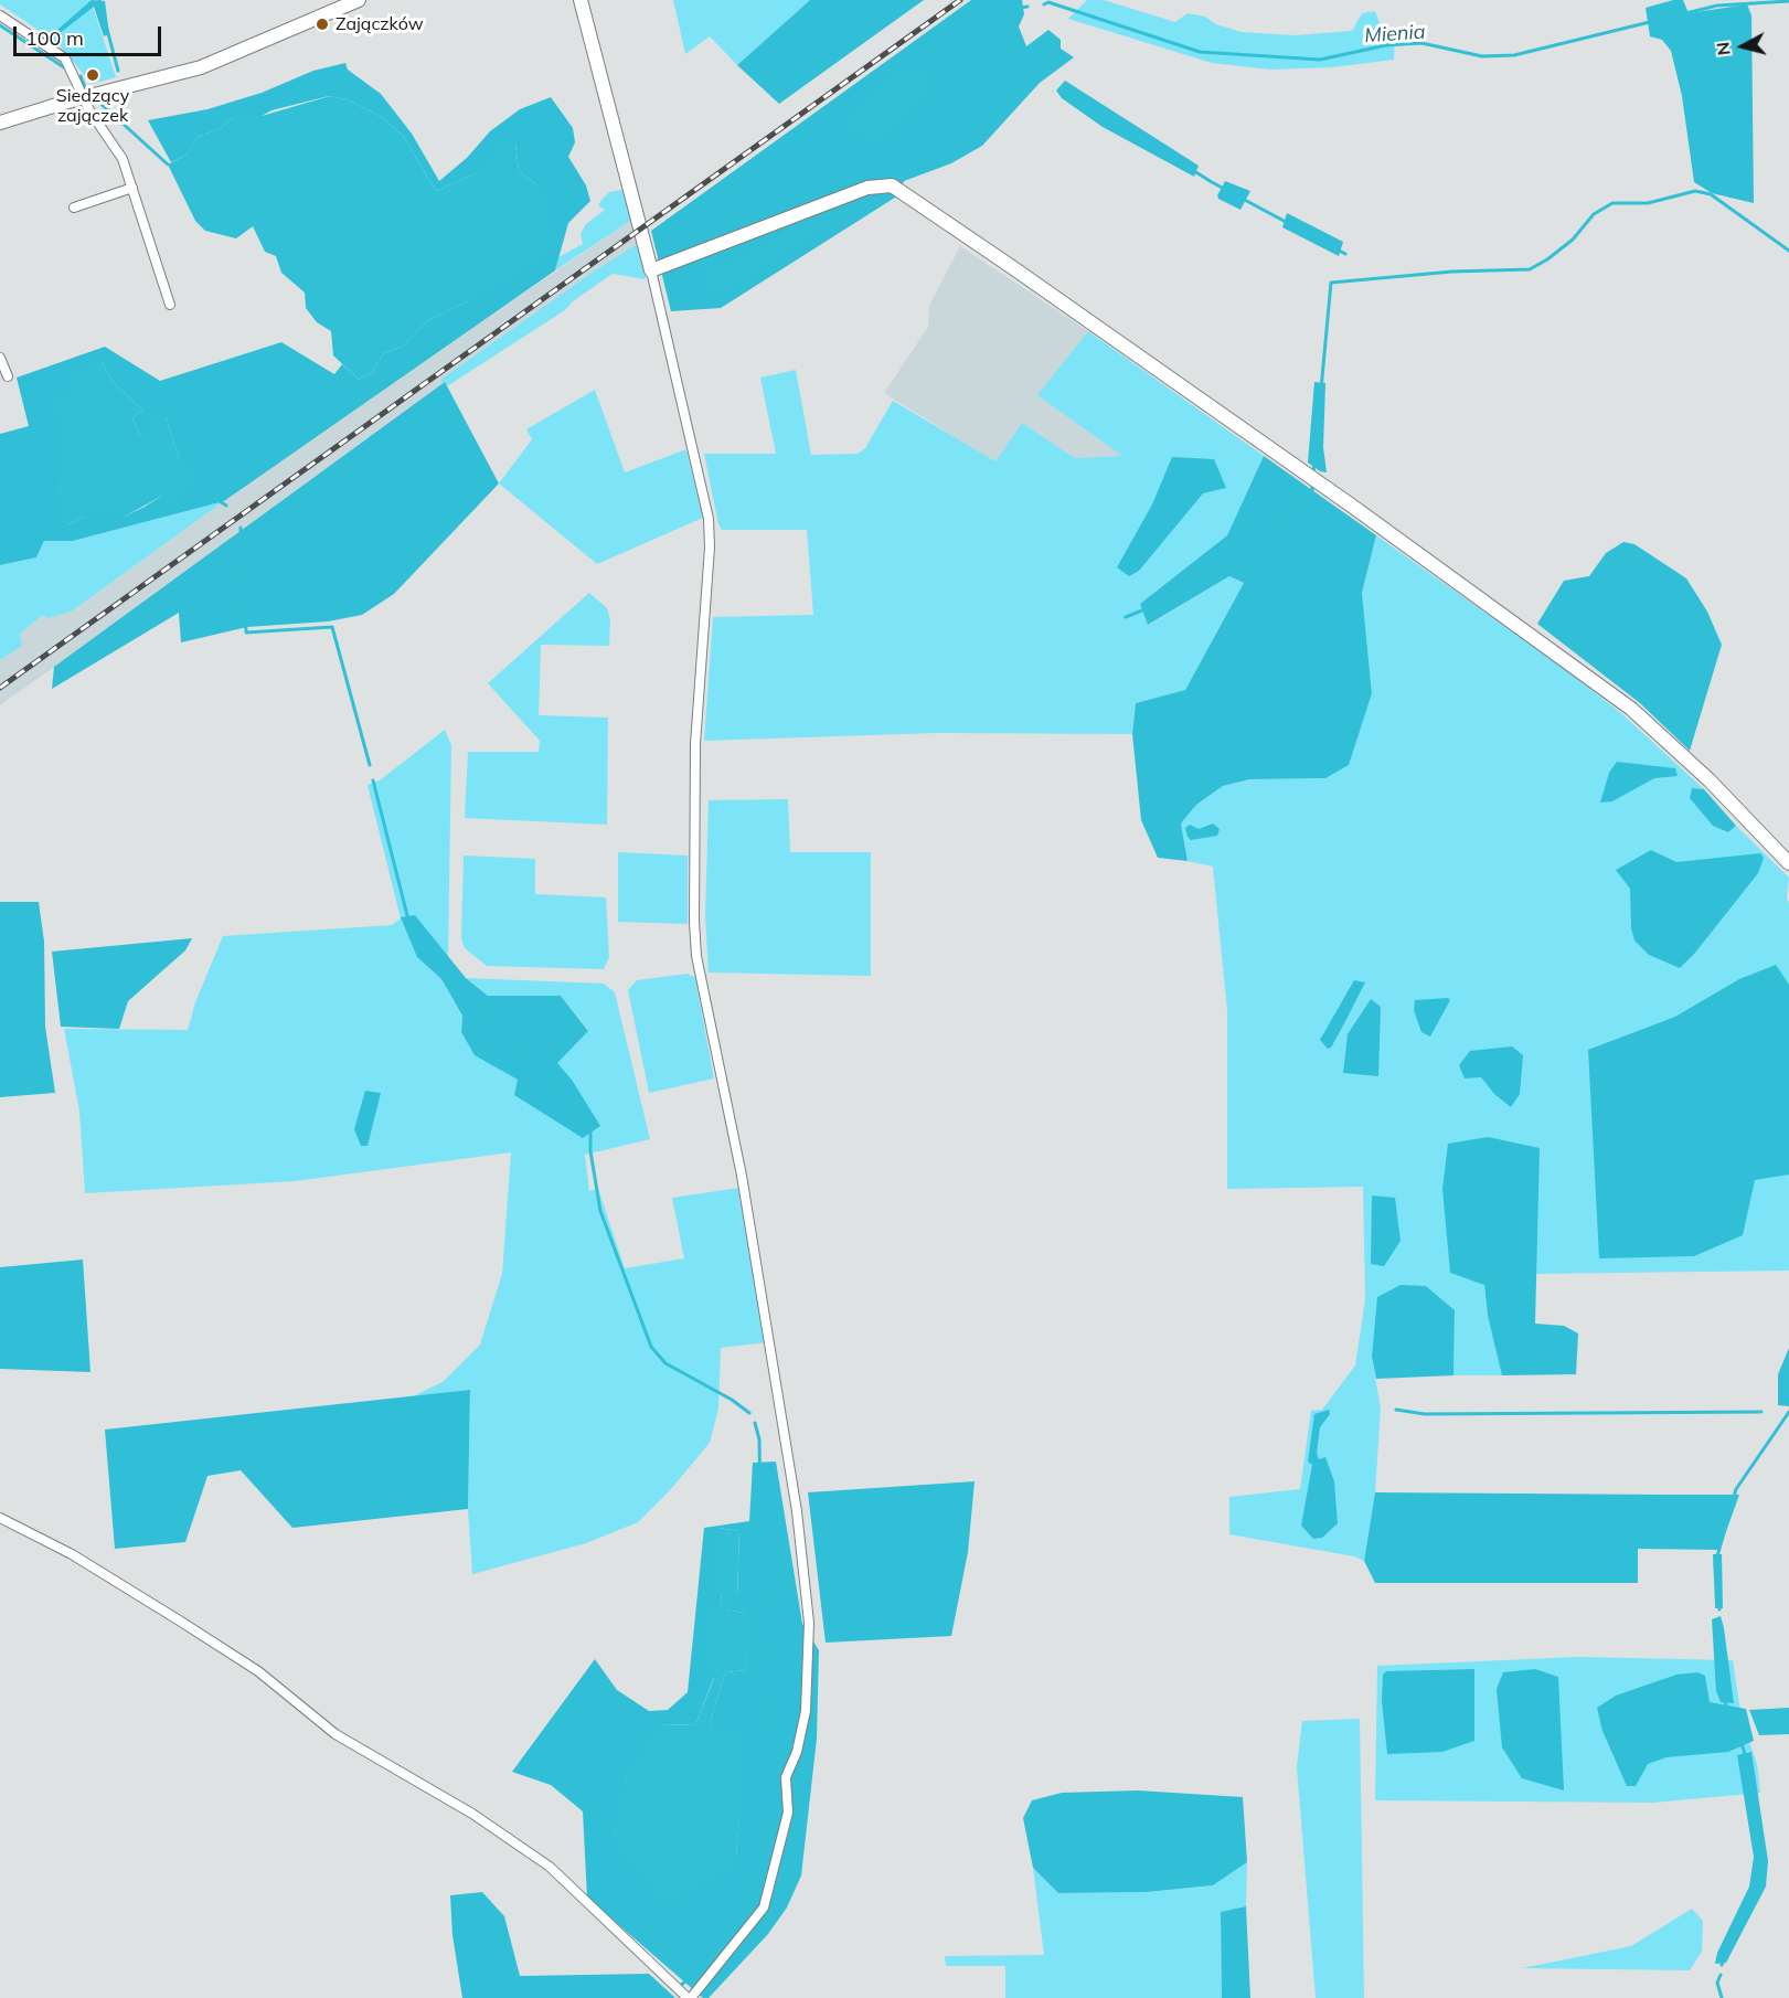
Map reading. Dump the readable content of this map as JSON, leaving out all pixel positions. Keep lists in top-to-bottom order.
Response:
{
  "water": ["Mienia"],
  "places": ["Zajączków", "Siedzący zajączek"],
  "scale_bar": "100 m",
  "north": "left"
}
